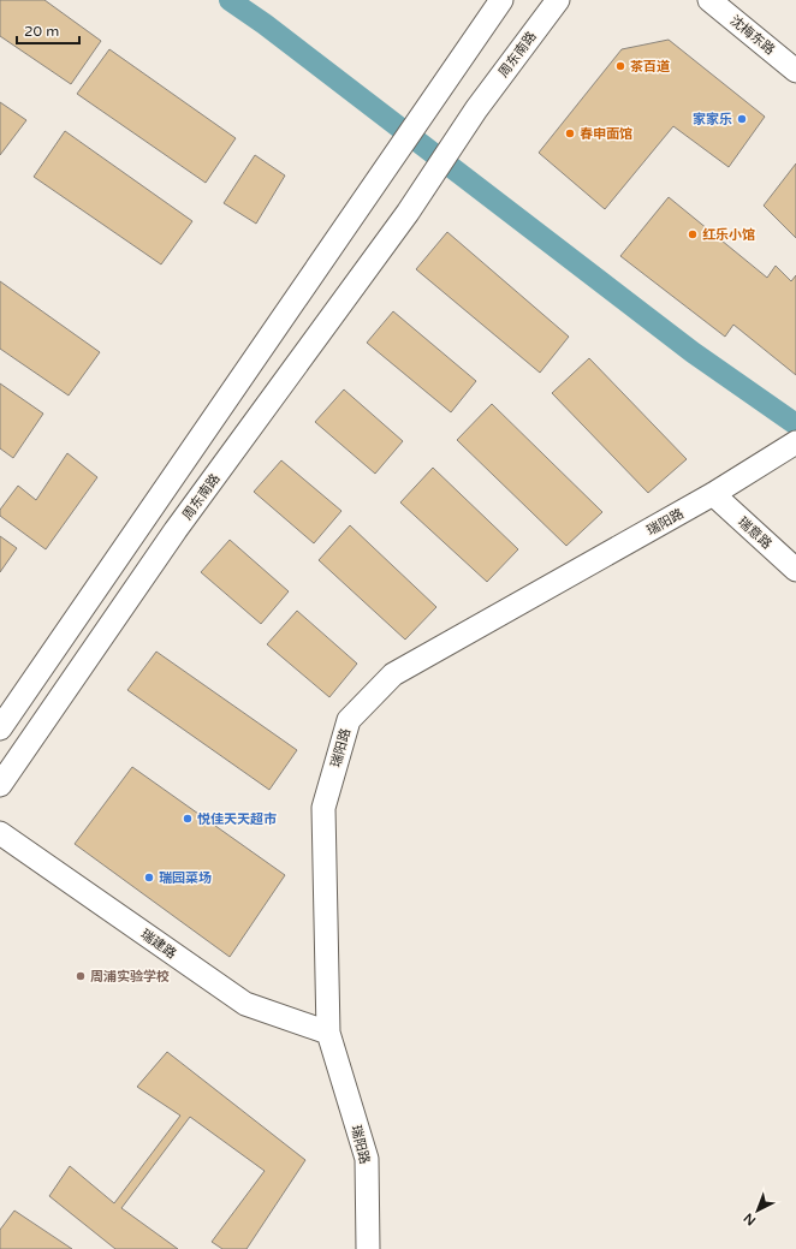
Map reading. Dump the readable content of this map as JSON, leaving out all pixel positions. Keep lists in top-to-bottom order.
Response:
{
  "streets": {
    "street": [
      "沈梅东路",
      "周东南路",
      "瑞阳路",
      "瑞意路",
      "瑞建路"
    ]
  },
  "crossings": [
    ["瑞阳路", "瑞意路"],
    ["瑞阳路", "瑞建路"]
  ],
  "places": [
    "茶百道",
    "家家乐",
    "春申面馆",
    "红乐小馆",
    "悦佳天天超市",
    "瑞园菜场",
    "周浦实验学校"
  ],
  "scale_bar": "20 m",
  "north": "bottom left"
}
